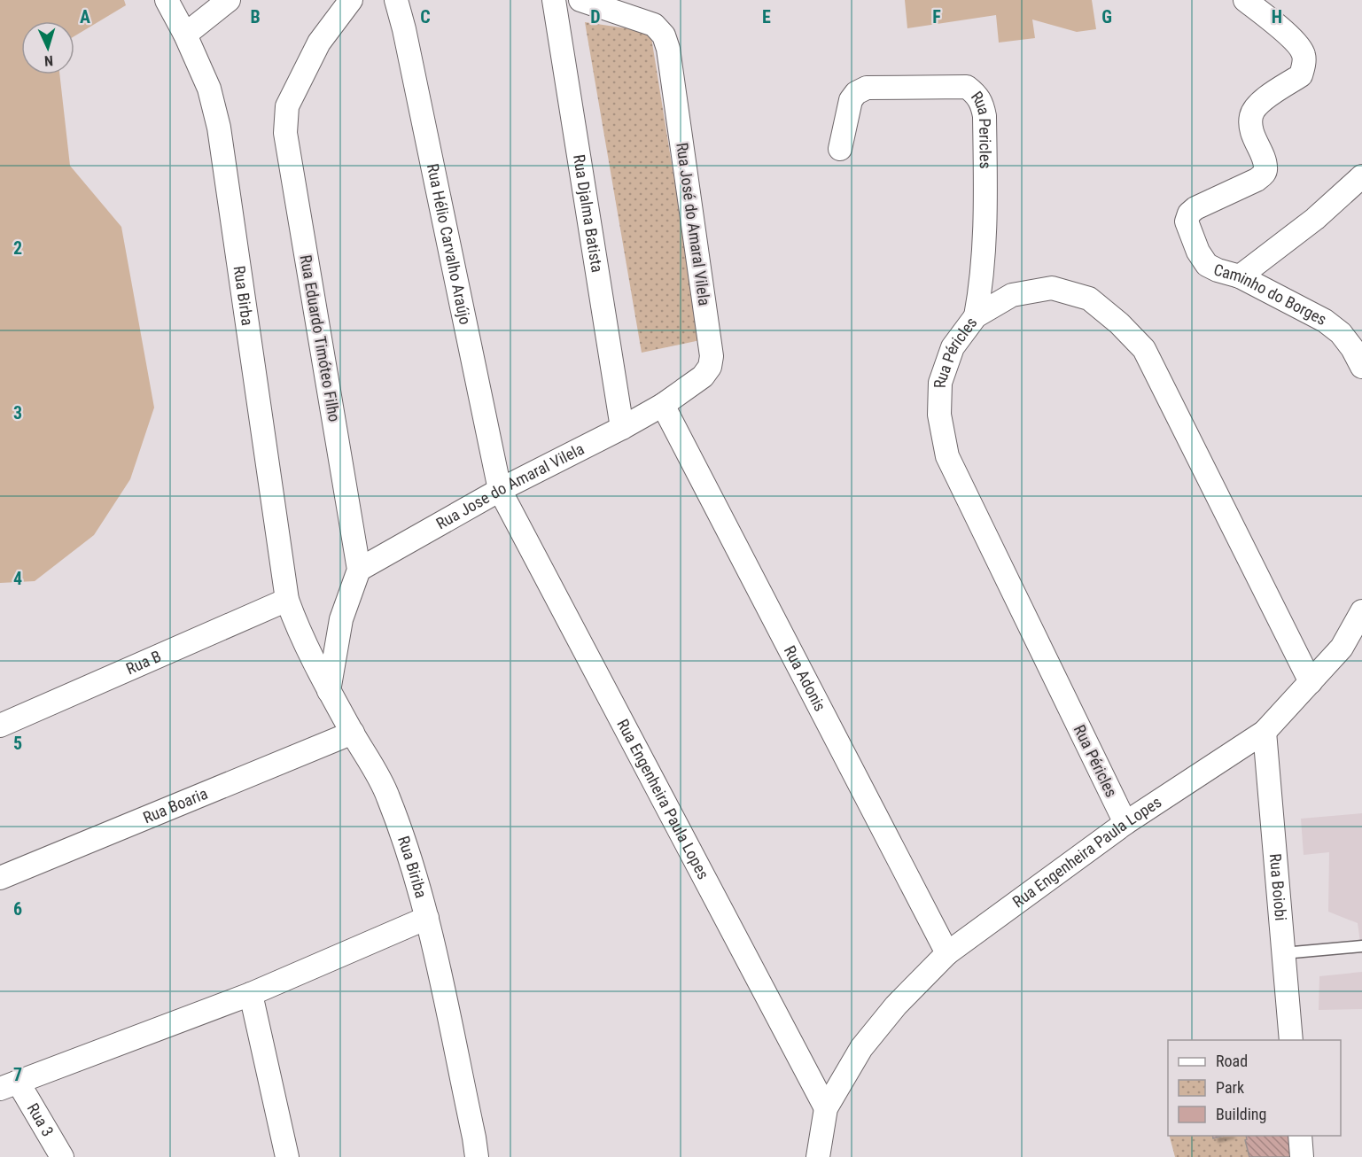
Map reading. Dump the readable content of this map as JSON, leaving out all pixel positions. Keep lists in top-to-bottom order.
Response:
{
  "streets": {
    "street": [
      "Rua Pericles",
      "Rua Djalma Batista",
      "Rua José do Amaral Vilela",
      "Rua Hélio Carvalho Araújo",
      "Rua Birba",
      "Caminho do Borges",
      "Rua Eduardo Timóteo Filho",
      "Rua Péricles",
      "Rua Jose do Amaral Vilela",
      "Rua B",
      "Rua Adonis",
      "Rua Engenheira Paula Lopes",
      "Rua Boaria",
      "Rua Biriba",
      "Rua Boiobi",
      "Rua 3"
    ]
  },
  "crossings": [
    ["Rua Pericles", "Rua Péricles"],
    ["Rua Djalma Batista", "Rua Jose do Amaral Vilela"],
    ["Rua José do Amaral Vilela", "Rua Jose do Amaral Vilela"],
    ["Rua José do Amaral Vilela", "Rua Adonis"],
    ["Rua Hélio Carvalho Araújo", "Rua Jose do Amaral Vilela"],
    ["Rua Hélio Carvalho Araújo", "Rua Engenheira Paula Lopes"],
    ["Rua Birba", "Rua B"],
    ["Rua Birba", "Rua Biriba"],
    ["Rua Eduardo Timóteo Filho", "Rua Jose do Amaral Vilela"],
    ["Rua Eduardo Timóteo Filho", "Rua Biriba"],
    ["Rua Péricles", "Rua Engenheira Paula Lopes"],
    ["Rua Jose do Amaral Vilela", "Rua Adonis"],
    ["Rua Jose do Amaral Vilela", "Rua Engenheira Paula Lopes"],
    ["Rua B", "Rua Biriba"],
    ["Rua Adonis", "Rua Engenheira Paula Lopes"],
    ["Rua Engenheira Paula Lopes", "Rua Boiobi"],
    ["Rua Boaria", "Rua Biriba"]
  ],
  "legend": ["Road", "Park", "Building"],
  "north": "bottom",
  "grid": {
    "columns": [
      "A",
      "B",
      "C",
      "D",
      "E",
      "F",
      "G",
      "H"
    ],
    "rows": [
      "2",
      "3",
      "4",
      "5",
      "6",
      "7"
    ]
  }
}
